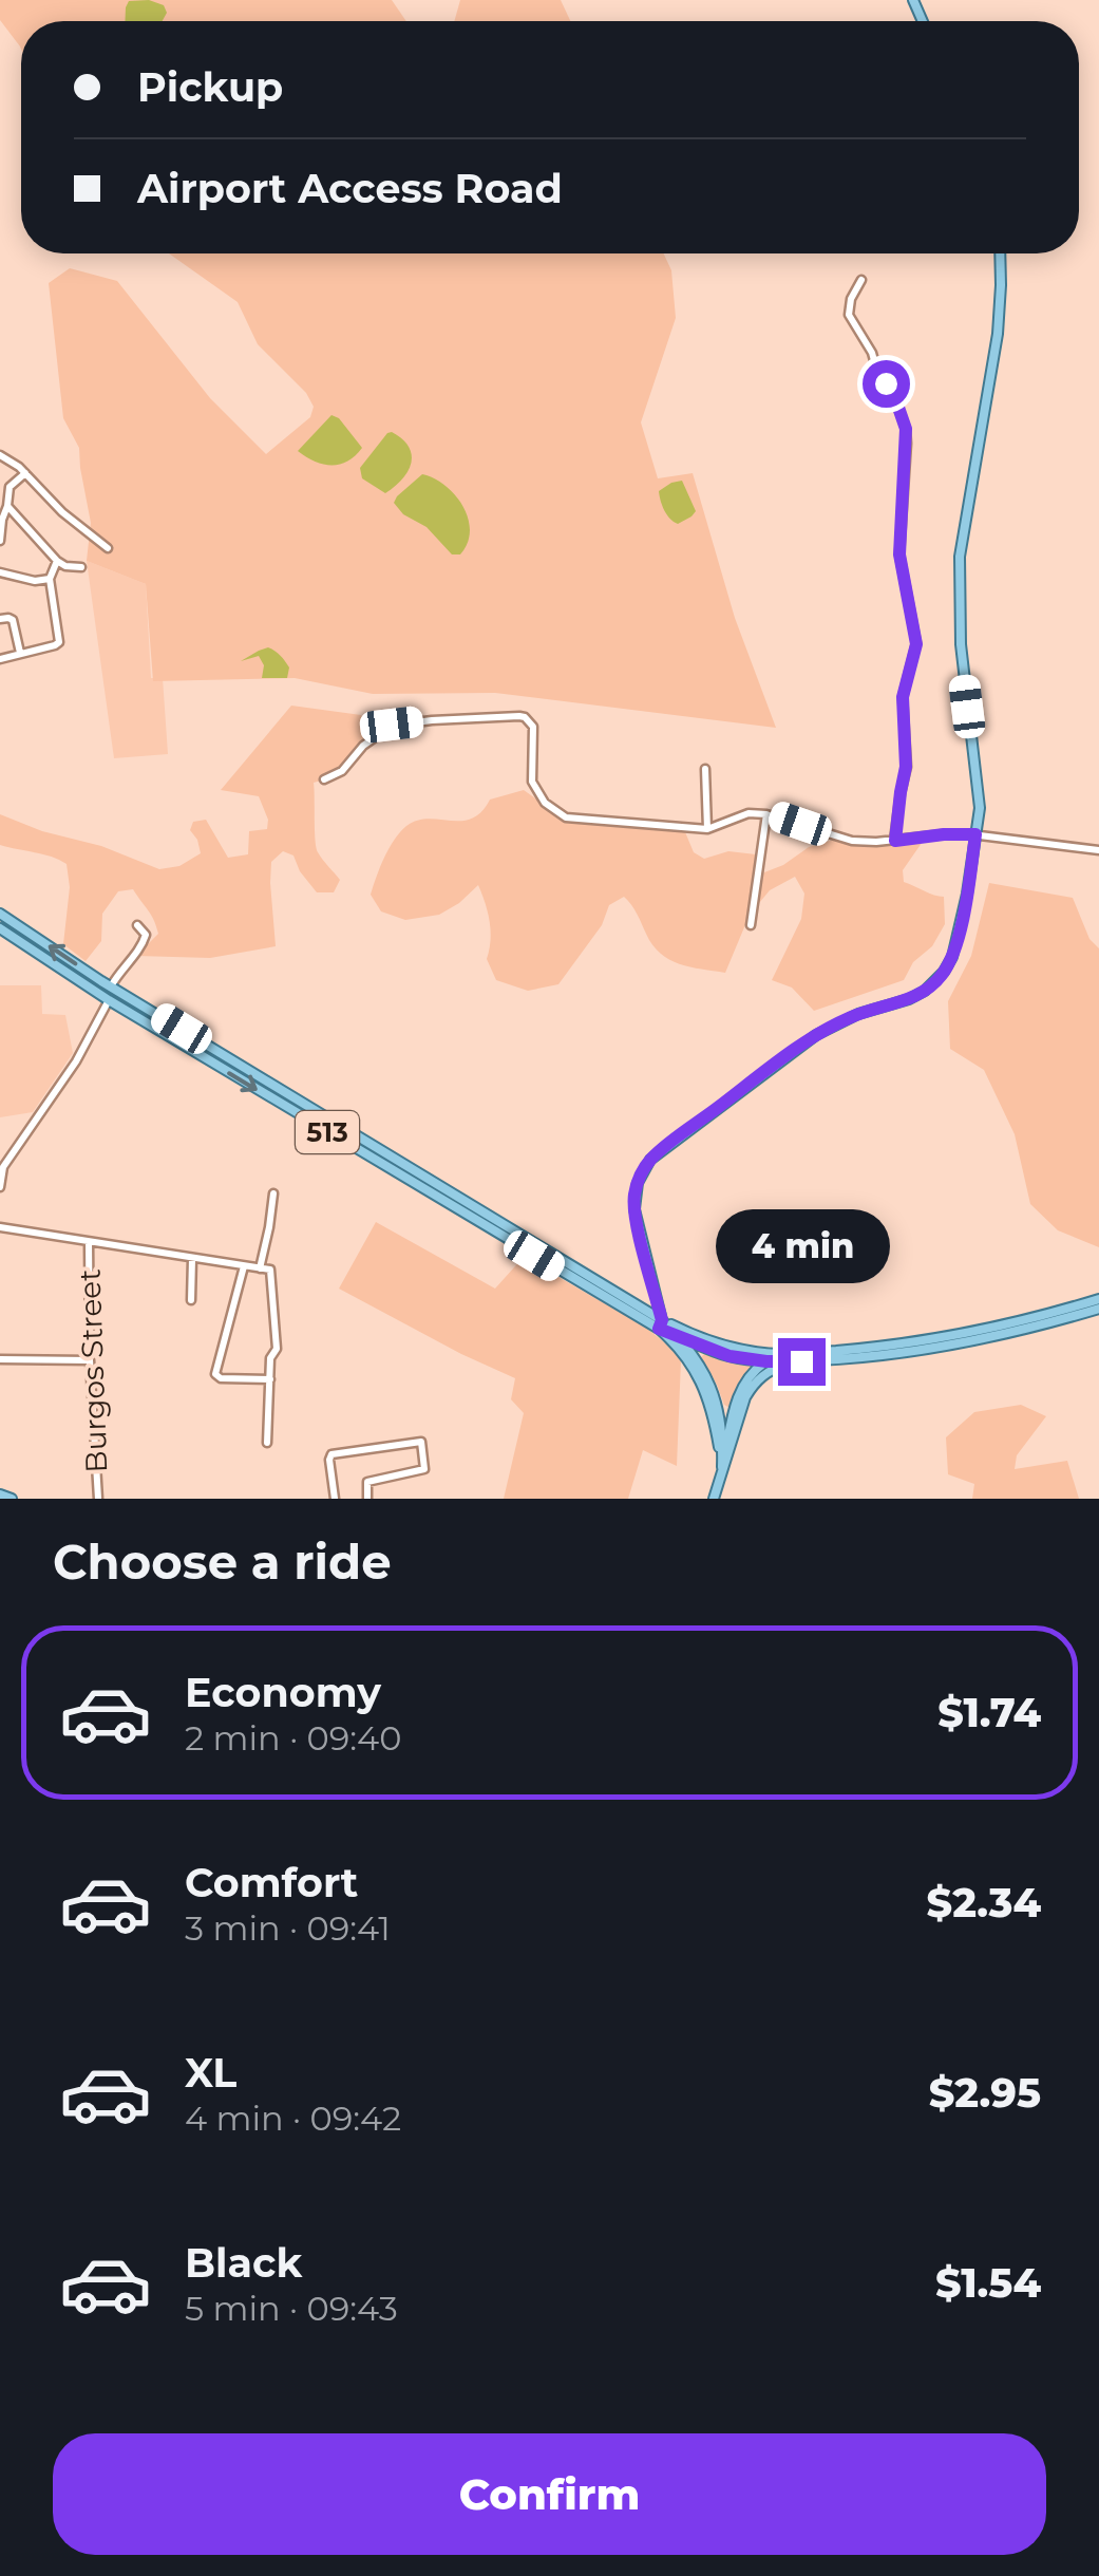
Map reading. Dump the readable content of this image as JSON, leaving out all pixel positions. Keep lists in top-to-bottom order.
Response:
{
  "streets": {
    "main road": ["513"],
    "street": ["Burgos Street"]
  },
  "page": {
    "banner": ["Pickup", "Airport Access Road"],
    "bubble": "4 min",
    "heading": "Choose a ride",
    "list": [
      {
        "name": "Economy",
        "note": "2 min · 09:40",
        "value": "$1.74"
      },
      {
        "name": "Comfort",
        "note": "3 min · 09:41",
        "value": "$2.34"
      },
      {
        "name": "XL",
        "note": "4 min · 09:42",
        "value": "$2.95"
      },
      {
        "name": "Black",
        "note": "5 min · 09:43",
        "value": "$1.54"
      }
    ],
    "buttons": "Confirm"
  }
}
